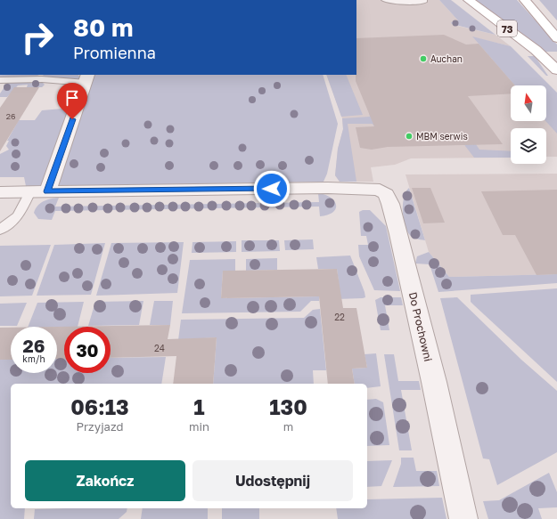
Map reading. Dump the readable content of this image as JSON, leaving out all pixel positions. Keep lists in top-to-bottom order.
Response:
{
  "streets": {
    "main road": ["73"],
    "street": ["Do Prochowni"]
  },
  "places": ["Auchan", "MBM serwis"],
  "house_numbers": ["26", "22", "24"],
  "north": "top",
  "page": {
    "turn": ["80 m", "Promienna"],
    "speed": "26 km/h",
    "limit": "30",
    "eta": [
      "06:13",
      "Przyjazd",
      "1",
      "min",
      "130",
      "m"
    ],
    "buttons": ["Zakończ", "Udostępnij"]
  }
}
